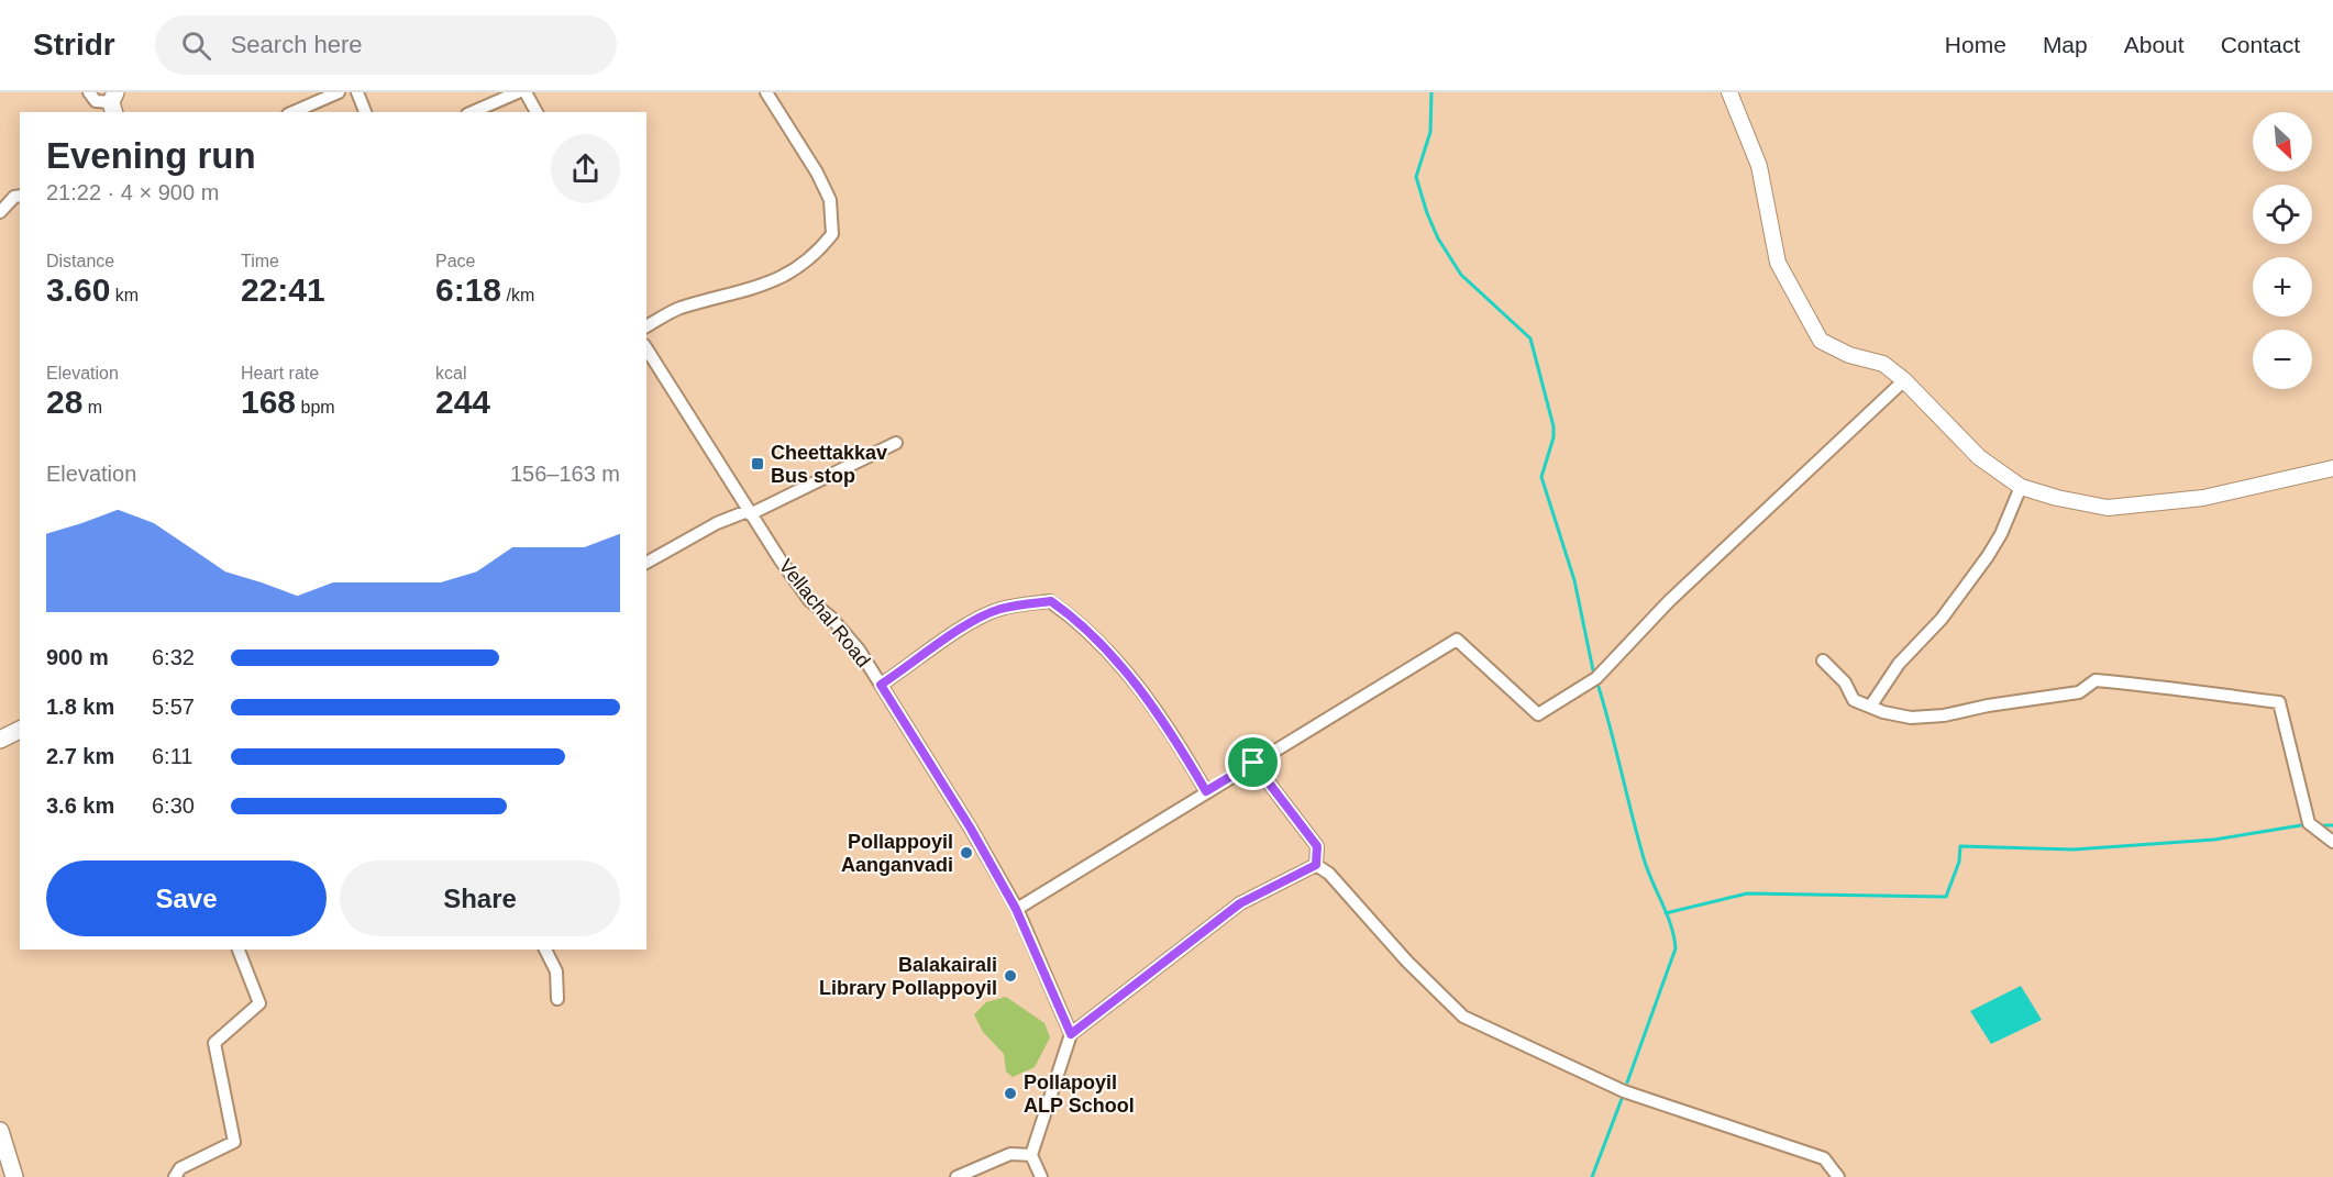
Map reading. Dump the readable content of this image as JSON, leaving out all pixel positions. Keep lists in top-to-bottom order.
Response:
{
  "streets": {
    "street": ["Vellachal Road"]
  },
  "places": {
    "transit": ["Cheettakkav Bus stop"],
    "other": ["Pollappoyil Aanganvadi", "Balakairali Library Pollappoyil", "Pollapoyil ALP School"]
  },
  "north": "bottom right",
  "page": {
    "header": "Stridr",
    "search": "Search here",
    "nav": [
      "Home",
      "Map",
      "About",
      "Contact"
    ],
    "map_buttons": ["+", "−"],
    "heading": ["Evening run", "21:22 · 4 × 900 m"],
    "stats": [
      ["Distance", "3.60 km"],
      ["Time", "22:41"],
      ["Pace", "6:18 /km"],
      ["Elevation", "28 m"],
      ["Heart rate", "168 bpm"],
      ["kcal", "244"]
    ],
    "chart": ["Elevation", "156–163 m"],
    "list": [
      {
        "name": "900 m",
        "note": "6:32"
      },
      {
        "name": "1.8 km",
        "note": "5:57"
      },
      {
        "name": "2.7 km",
        "note": "6:11"
      },
      {
        "name": "3.6 km",
        "note": "6:30"
      }
    ],
    "buttons": ["Save", "Share"]
  }
}
